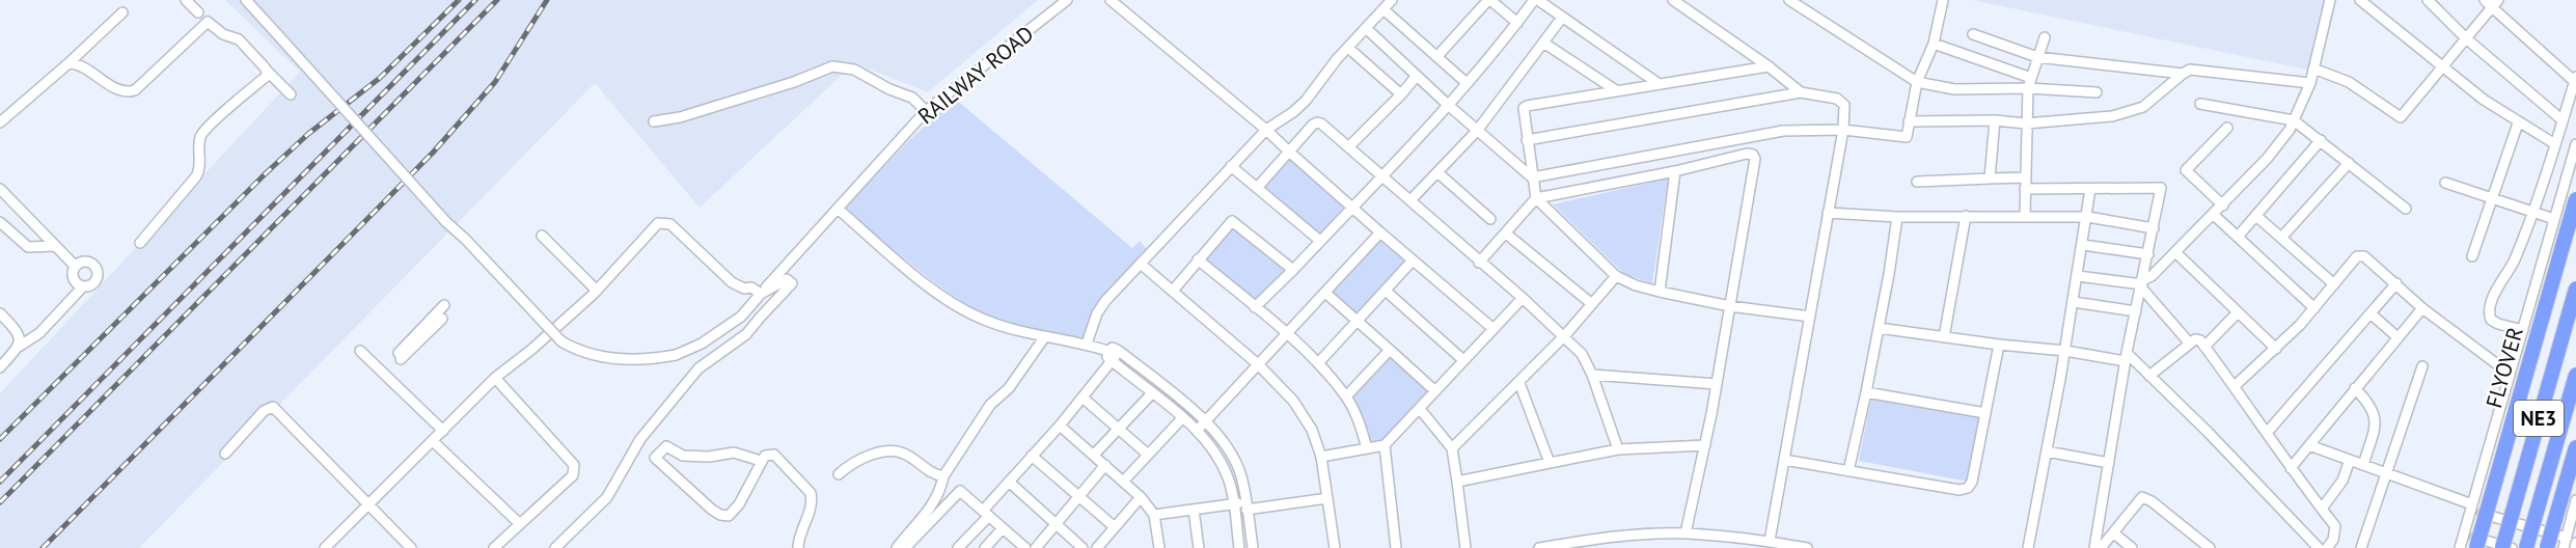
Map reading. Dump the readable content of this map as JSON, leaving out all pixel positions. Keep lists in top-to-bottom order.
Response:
{
  "streets": {
    "highway": ["FLYOVER", "NE3"],
    "street": ["RAILWAY ROAD"]
  }
}
